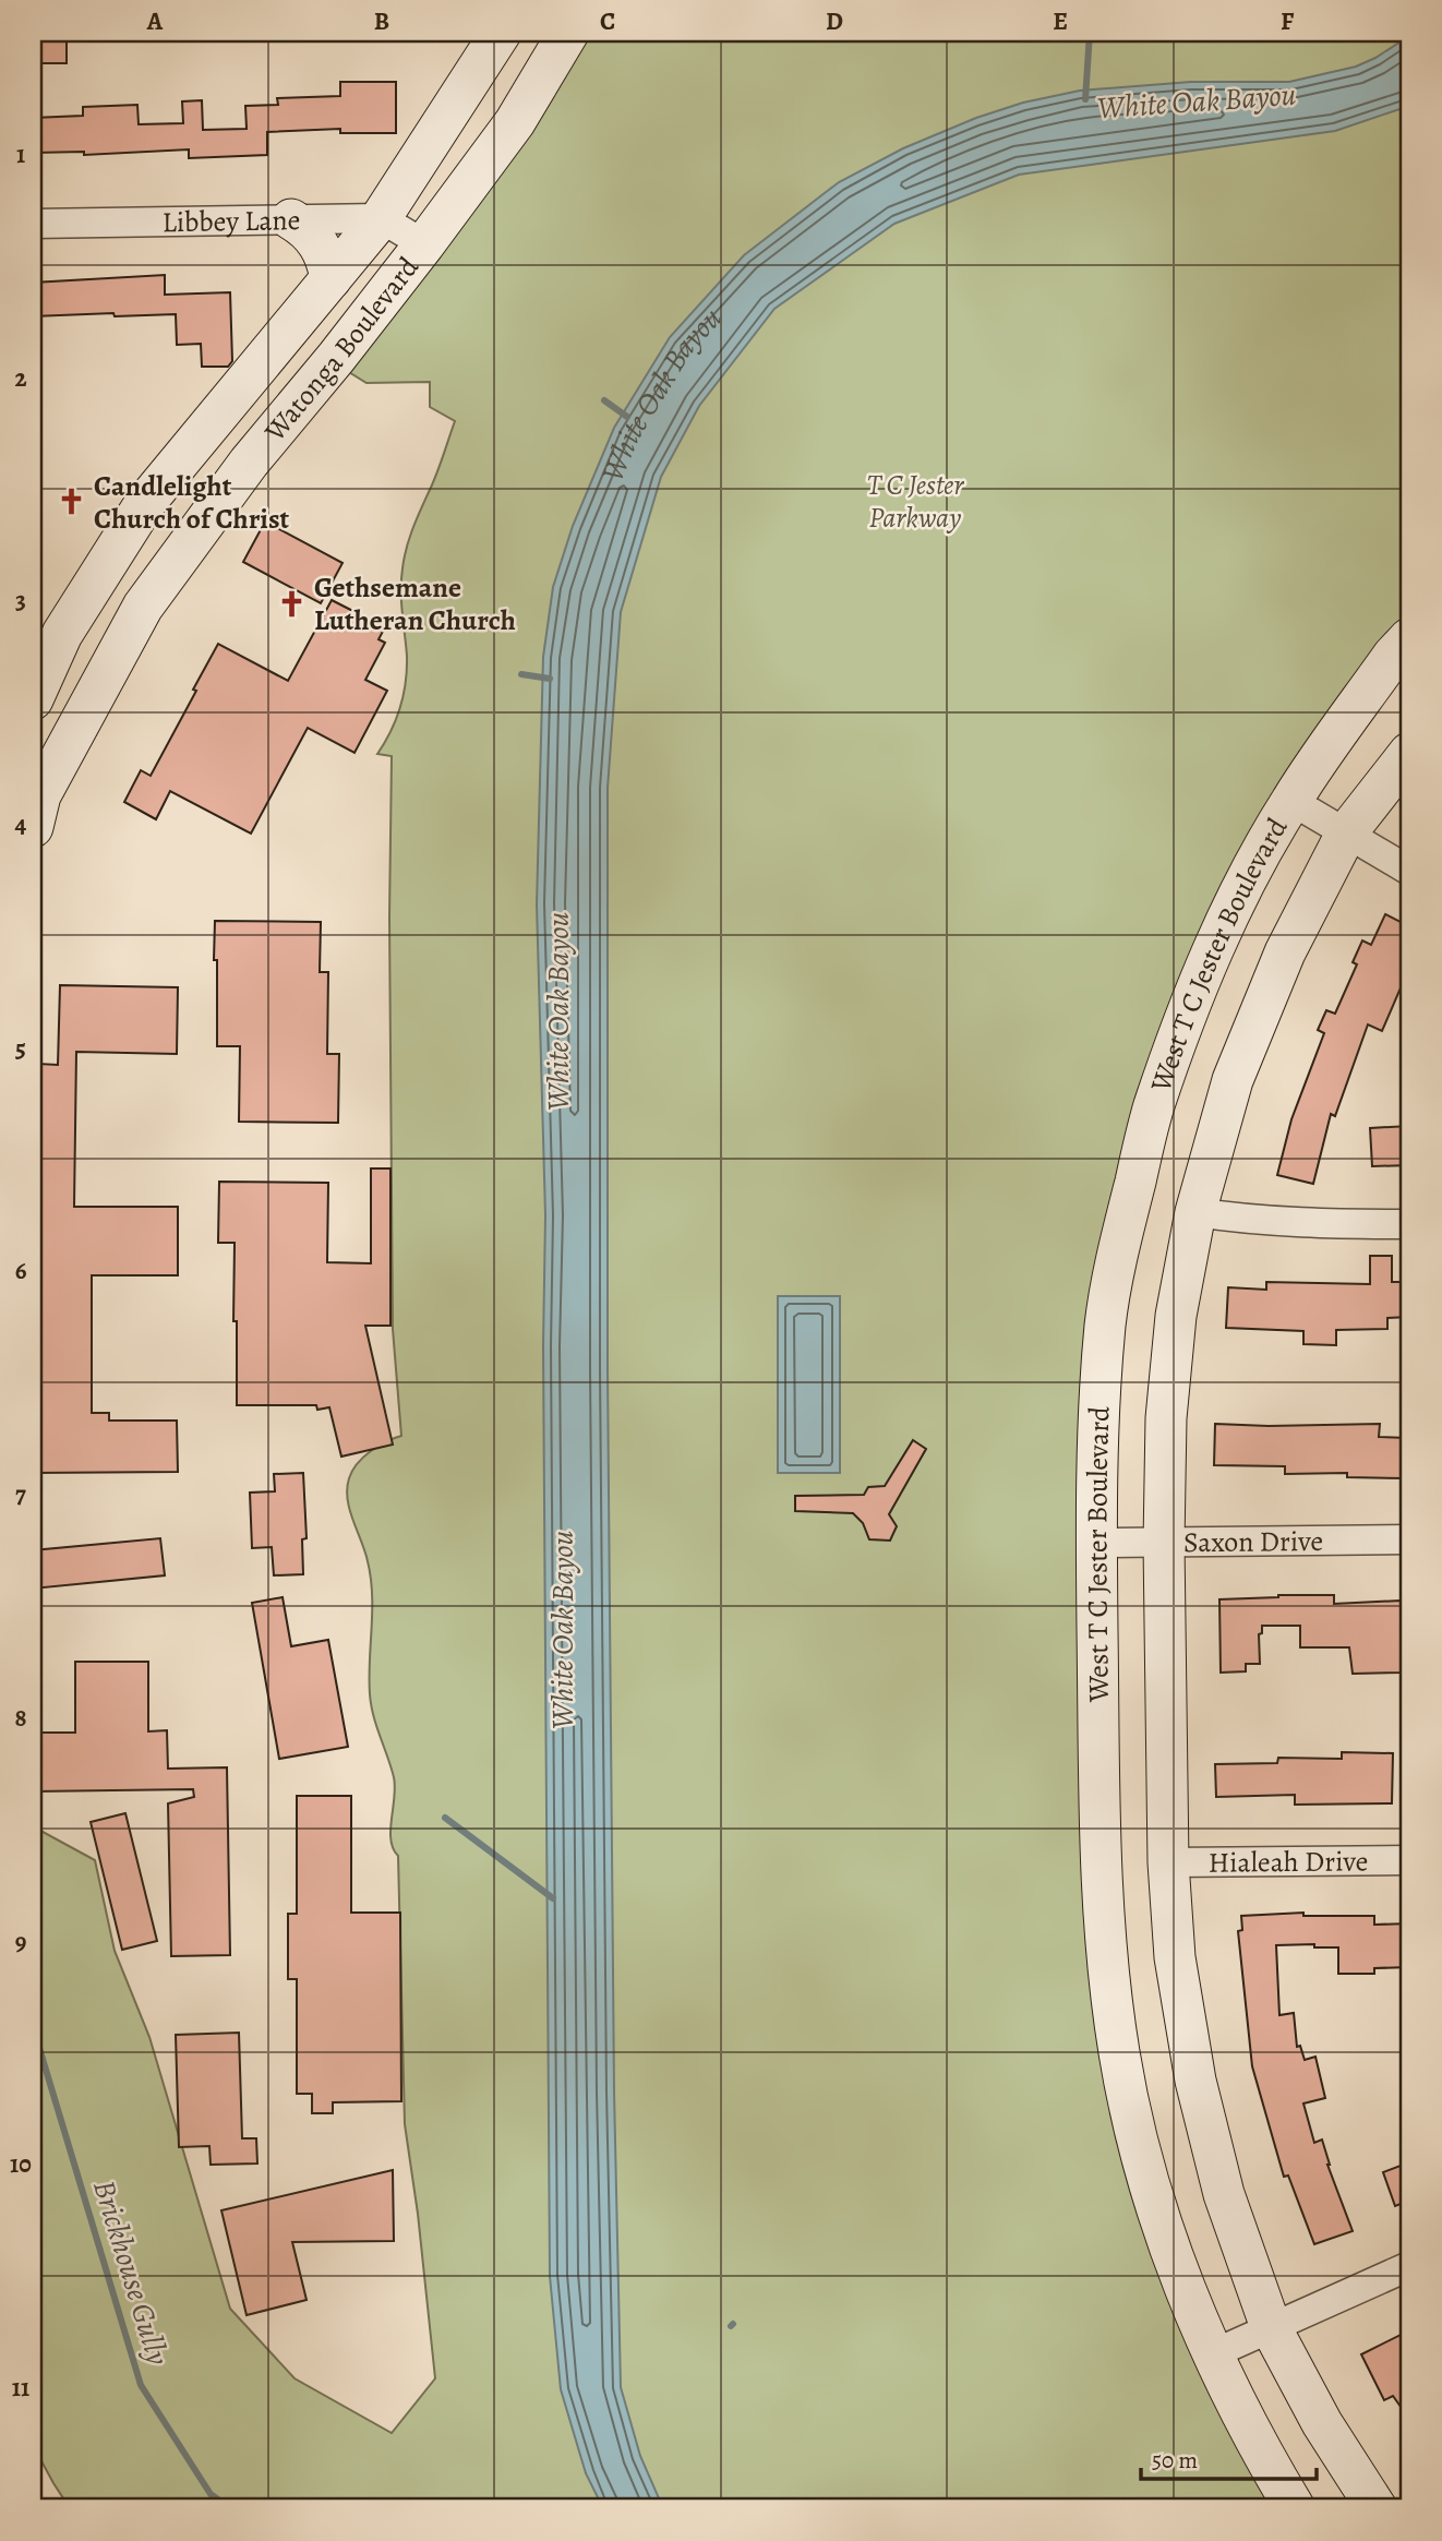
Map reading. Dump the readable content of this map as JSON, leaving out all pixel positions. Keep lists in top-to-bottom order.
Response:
{
  "streets": {
    "main road": ["Watonga Boulevard", "West T C Jester Boulevard"],
    "street": ["Libbey Lane", "Saxon Drive", "Hialeah Drive"]
  },
  "crossings": [
    ["Libbey Lane", "Watonga Boulevard"],
    ["West T C Jester Boulevard", "Saxon Drive"],
    ["West T C Jester Boulevard", "Hialeah Drive"]
  ],
  "water": ["White Oak Bayou", "Brickhouse Gully"],
  "parks": ["T C Jester Parkway"],
  "places": {
    "church": ["Candlelight Church of Christ", "Gethsemane Lutheran Church"]
  },
  "scale_bar": "50 m",
  "grid": {
    "columns": [
      "A",
      "B",
      "C",
      "D",
      "E",
      "F"
    ],
    "rows": [
      "1",
      "2",
      "3",
      "4",
      "5",
      "6",
      "7",
      "8",
      "9",
      "10",
      "11"
    ]
  }
}
